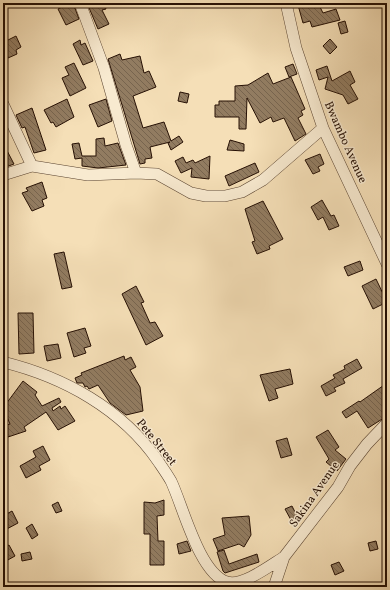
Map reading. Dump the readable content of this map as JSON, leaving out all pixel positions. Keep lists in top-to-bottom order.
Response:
{
  "streets": {
    "street": ["Bwambo Avenue", "Pete Street", "Sakina Avenue"]
  },
  "crossings": [
    ["Pete Street", "Sakina Avenue"]
  ]
}
